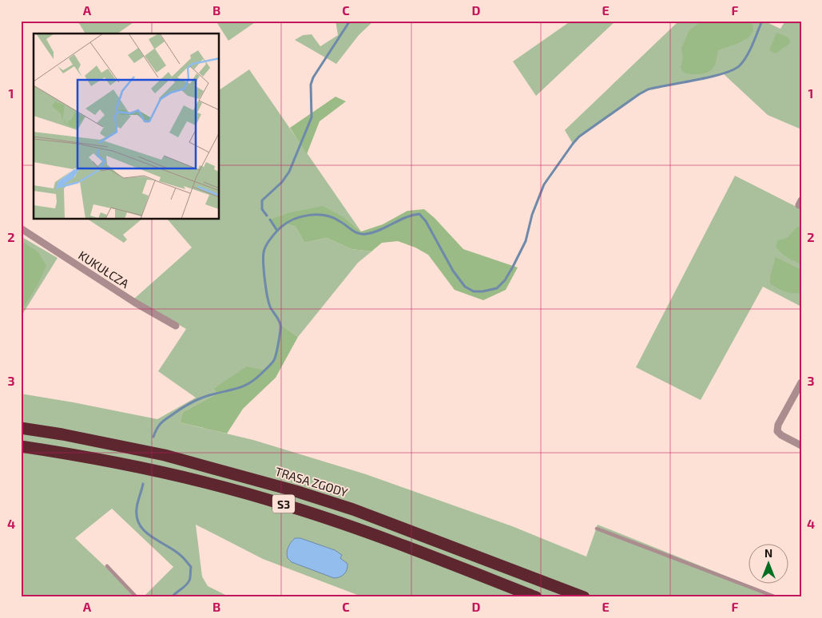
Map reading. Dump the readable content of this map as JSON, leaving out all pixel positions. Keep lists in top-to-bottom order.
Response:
{
  "streets": {
    "highway": ["TRASA ZGODY", "S3"],
    "street": ["KUKUŁCZA"]
  },
  "north": "top",
  "grid": {
    "columns": [
      "A",
      "B",
      "C",
      "D",
      "E",
      "F"
    ],
    "rows": [
      "1",
      "2",
      "3",
      "4"
    ]
  }
}
